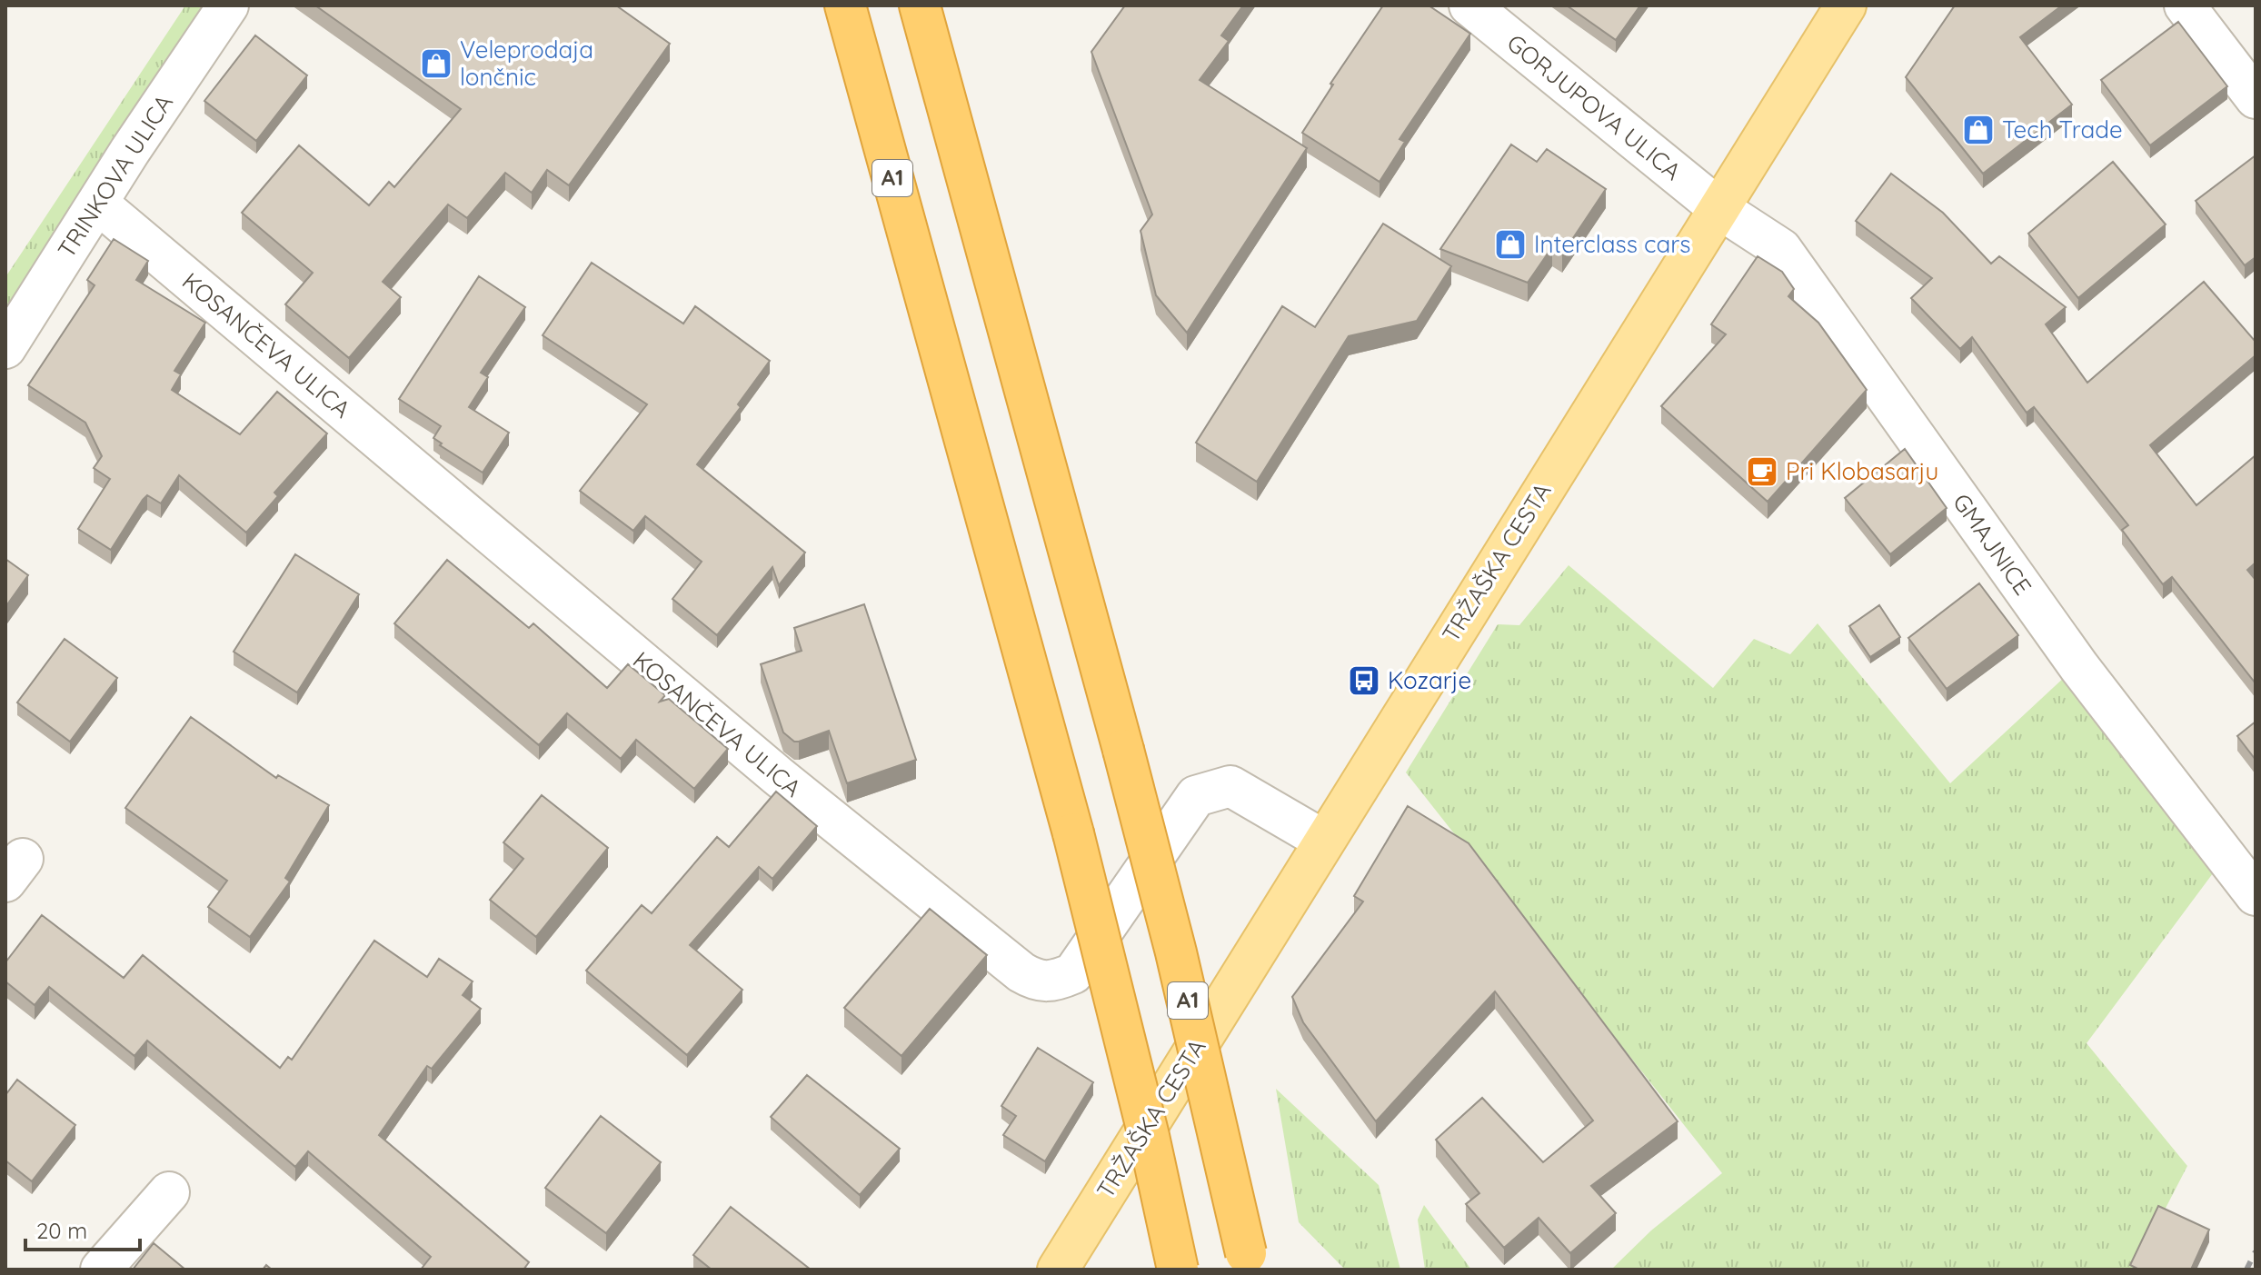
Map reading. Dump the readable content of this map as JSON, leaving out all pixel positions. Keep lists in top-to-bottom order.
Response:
{
  "streets": {
    "highway": ["A1"],
    "main road": ["TRŽAŠKA CESTA"],
    "street": [
      "GORJUPOVA ULICA",
      "TRINKOVA ULICA",
      "KOSANČEVA ULICA",
      "GMAJNICE"
    ]
  },
  "crossings": [
    ["GORJUPOVA ULICA", "GMAJNICE"],
    ["GORJUPOVA ULICA", "TRŽAŠKA CESTA"],
    ["TRINKOVA ULICA", "KOSANČEVA ULICA"],
    ["KOSANČEVA ULICA", "TRŽAŠKA CESTA"],
    ["GMAJNICE", "TRŽAŠKA CESTA"]
  ],
  "places": {
    "shop": ["Veleprodaja lončnic", "Tech Trade", "Interclass cars"],
    "cafe": ["Pri Klobasarju"],
    "bus stop": ["Kozarje"]
  },
  "scale_bar": "20 m"
}
